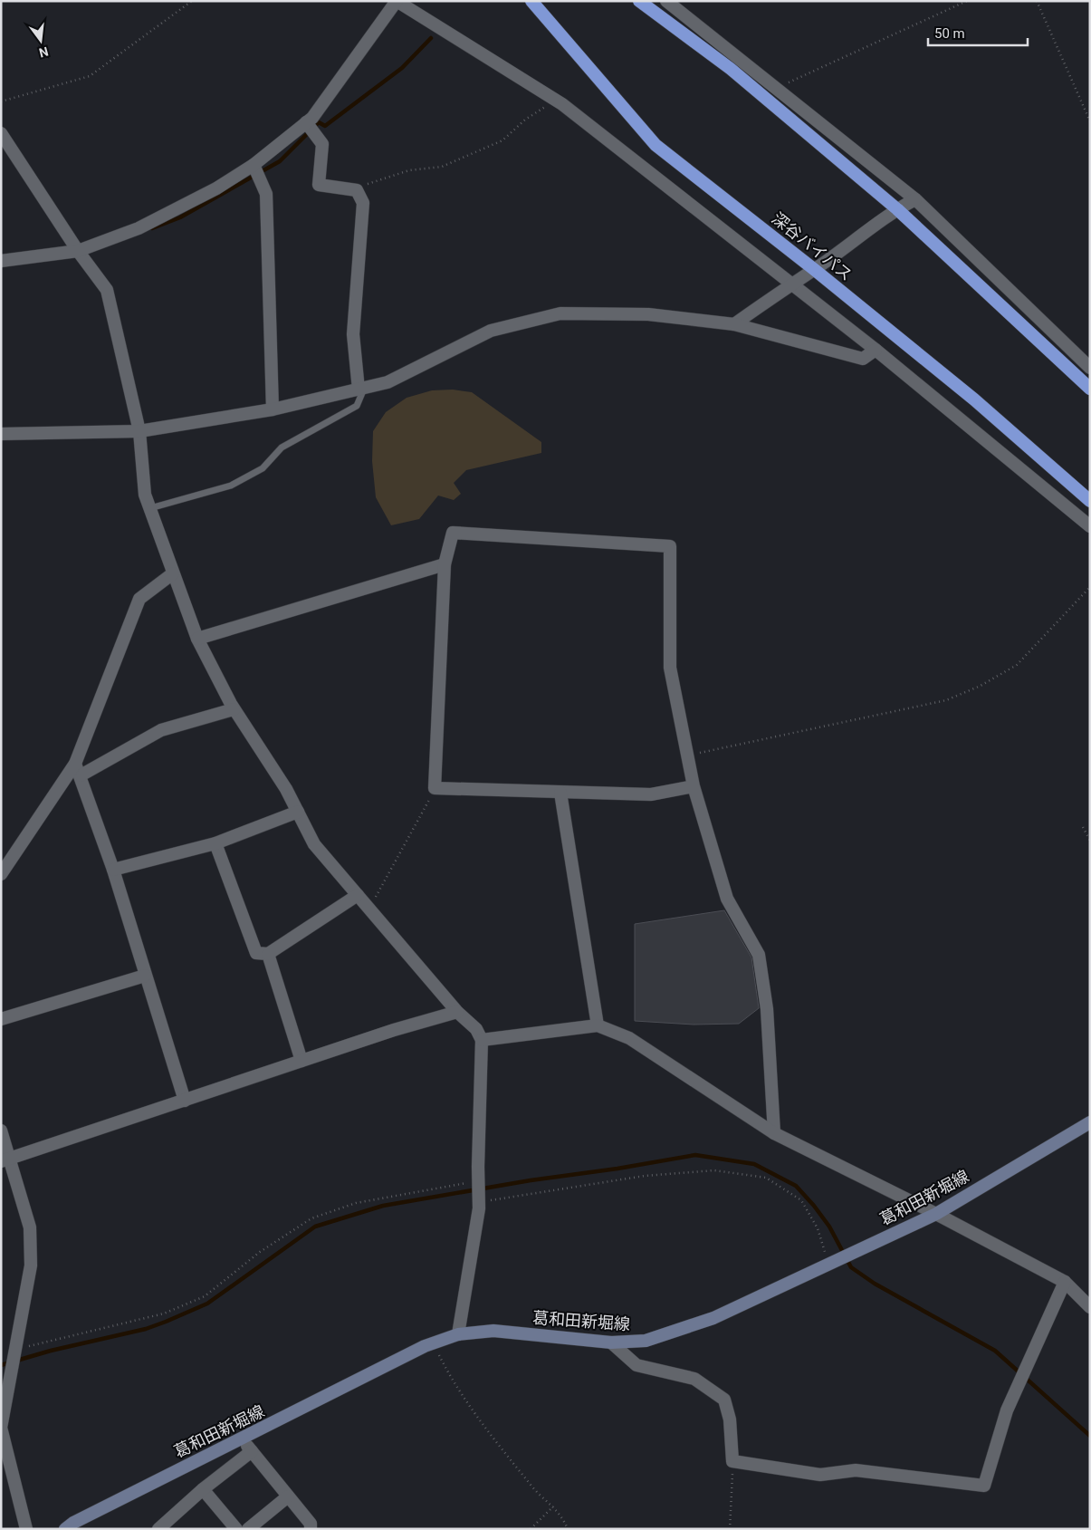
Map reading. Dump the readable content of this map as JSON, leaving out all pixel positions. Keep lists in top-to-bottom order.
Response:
{
  "streets": {
    "highway": ["深谷バイパス"],
    "main road": ["葛和田新堀線"]
  },
  "scale_bar": "50 m",
  "north": "bottom"
}
